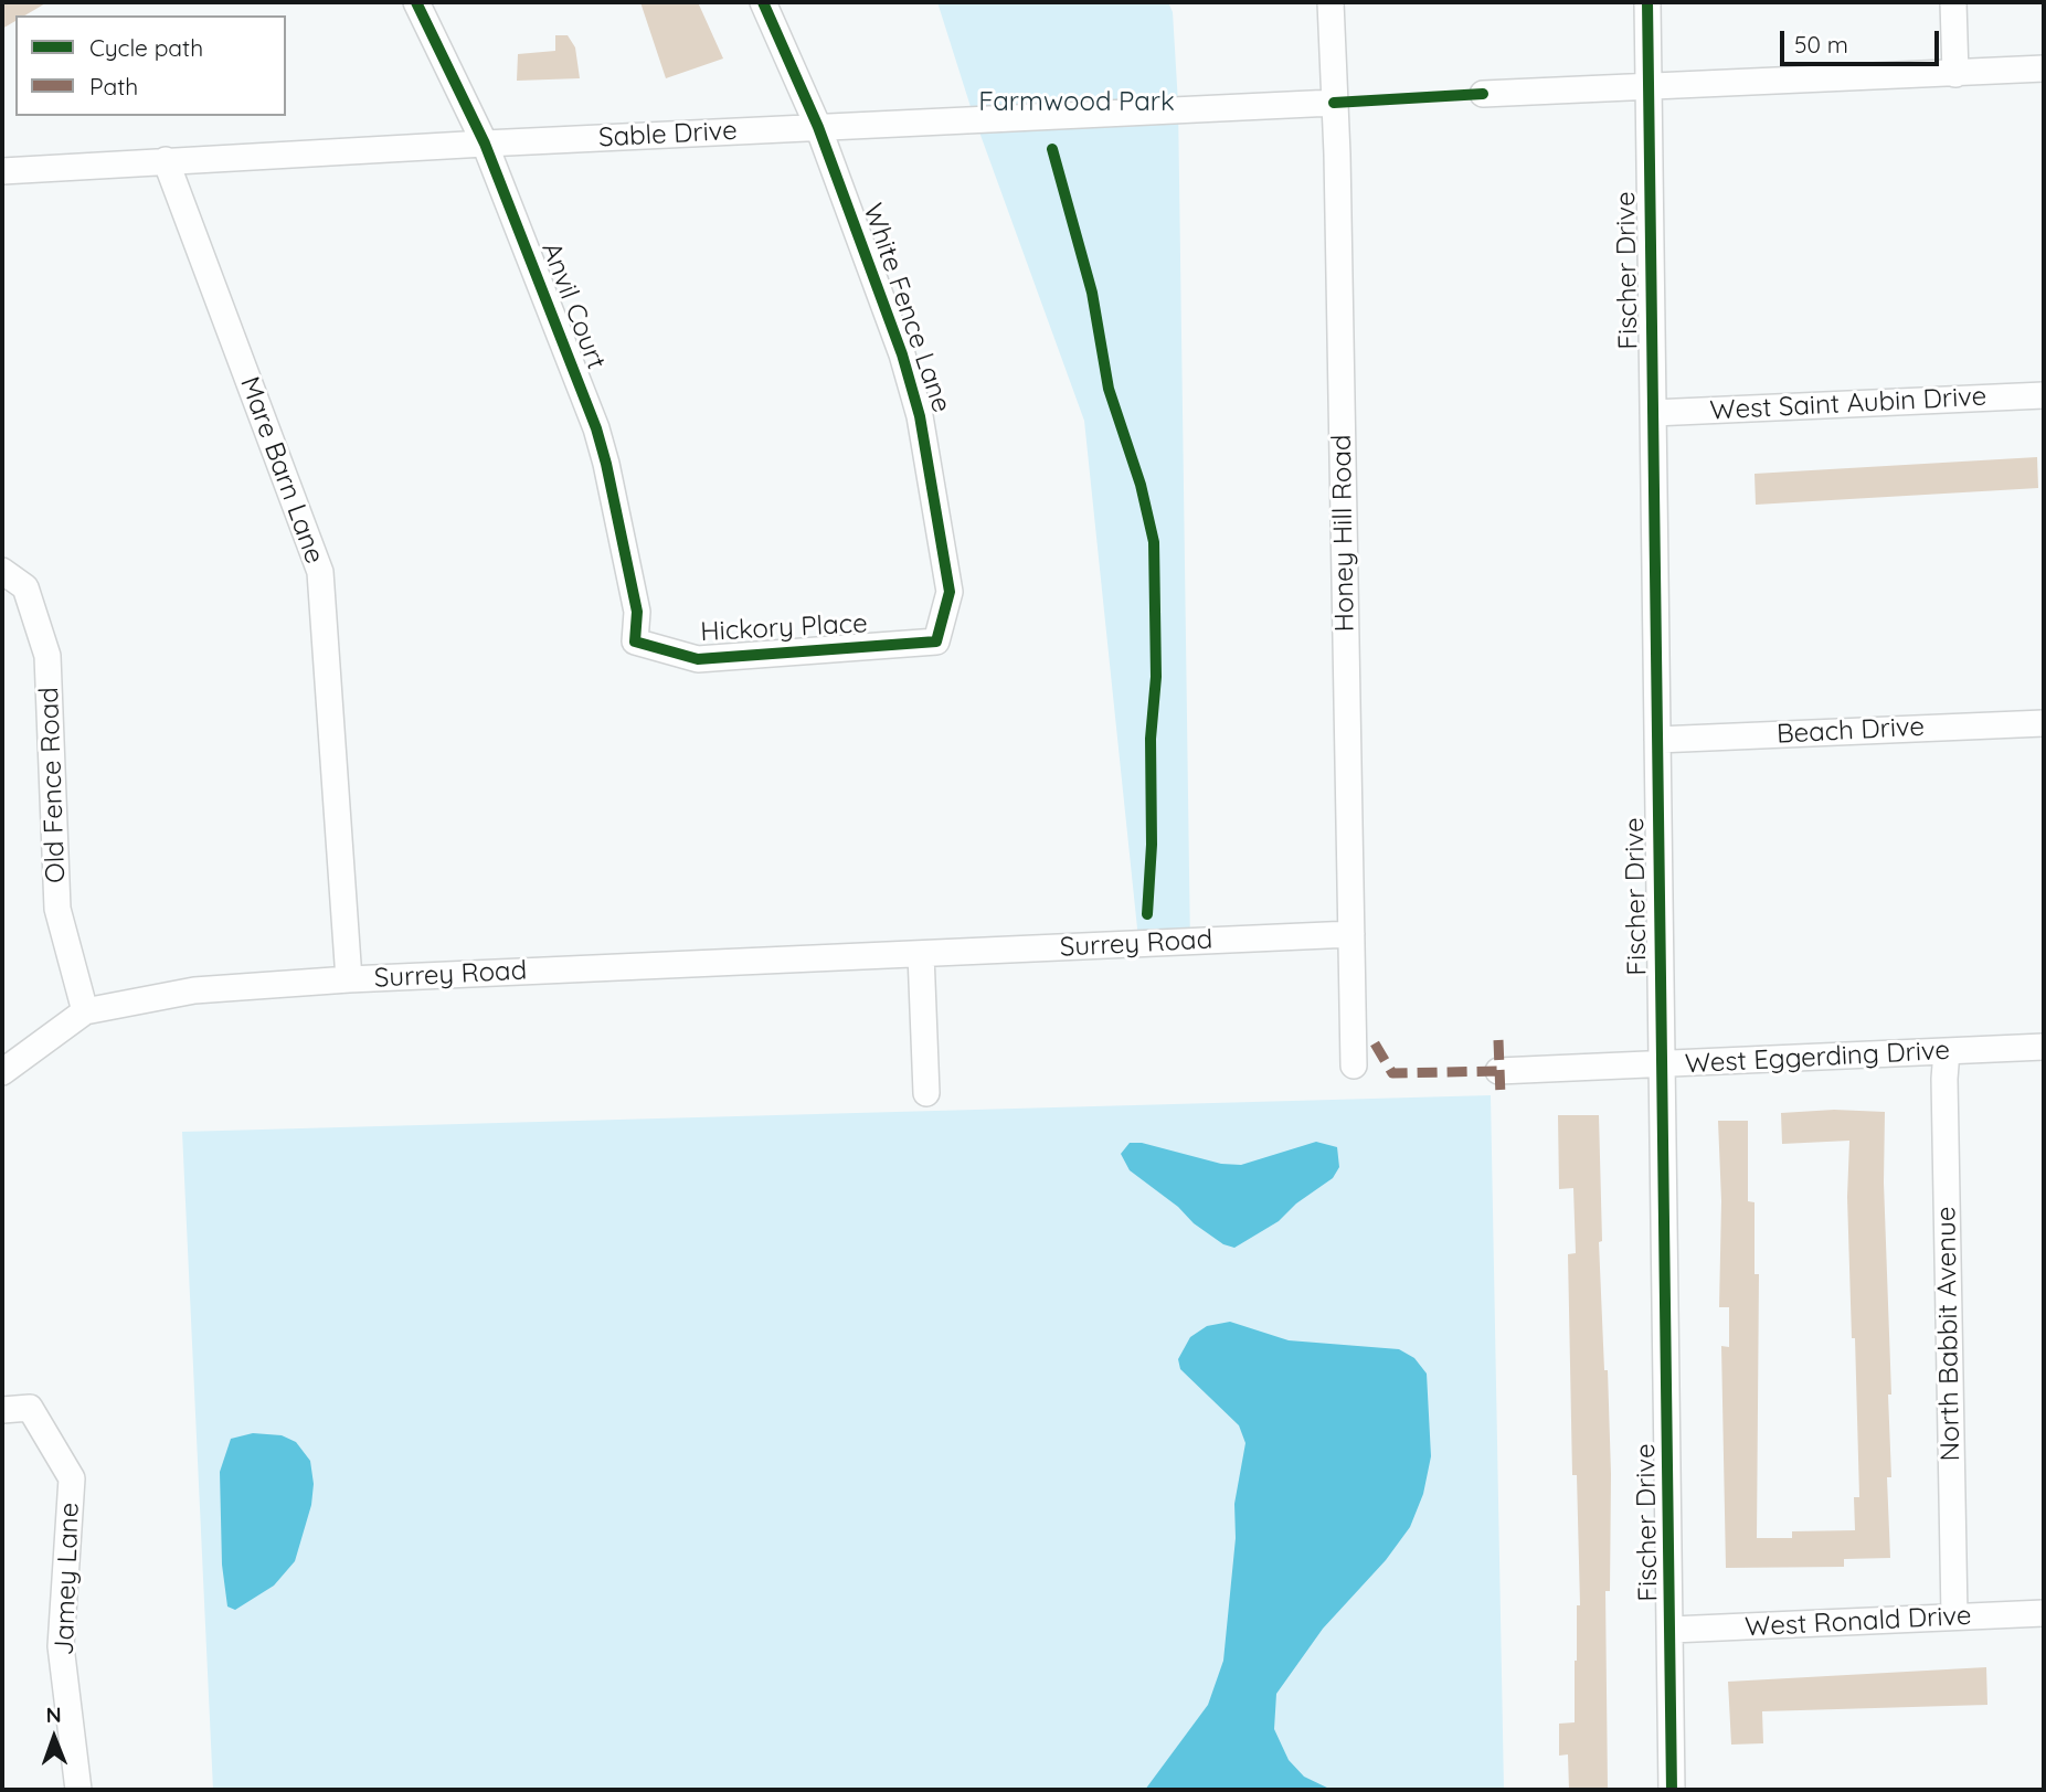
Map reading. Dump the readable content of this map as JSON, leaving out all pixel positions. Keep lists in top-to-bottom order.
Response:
{
  "streets": {
    "street": [
      "Sable Drive",
      "Fischer Drive",
      "Anvil Court",
      "White Fence Lane",
      "West Saint Aubin Drive",
      "Mare Barn Lane",
      "Honey Hill Road",
      "Hickory Place",
      "Beach Drive",
      "Old Fence Road",
      "Surrey Road",
      "West Eggerding Drive",
      "North Babbit Avenue",
      "Jamey Lane",
      "West Ronald Drive"
    ]
  },
  "crossings": [
    ["Sable Drive", "Anvil Court"],
    ["Sable Drive", "White Fence Lane"],
    ["Sable Drive", "Mare Barn Lane"],
    ["Sable Drive", "Honey Hill Road"],
    ["Fischer Drive", "West Saint Aubin Drive"],
    ["Fischer Drive", "Beach Drive"],
    ["Fischer Drive", "West Eggerding Drive"],
    ["Fischer Drive", "West Ronald Drive"],
    ["Anvil Court", "Hickory Place"],
    ["White Fence Lane", "Hickory Place"],
    ["Mare Barn Lane", "Surrey Road"],
    ["Honey Hill Road", "Surrey Road"],
    ["Old Fence Road", "Surrey Road"],
    ["West Eggerding Drive", "North Babbit Avenue"],
    ["North Babbit Avenue", "West Ronald Drive"]
  ],
  "parks": ["Farmwood Park"],
  "legend": ["Cycle path", "Path"],
  "scale_bar": "50 m",
  "north": "top"
}
